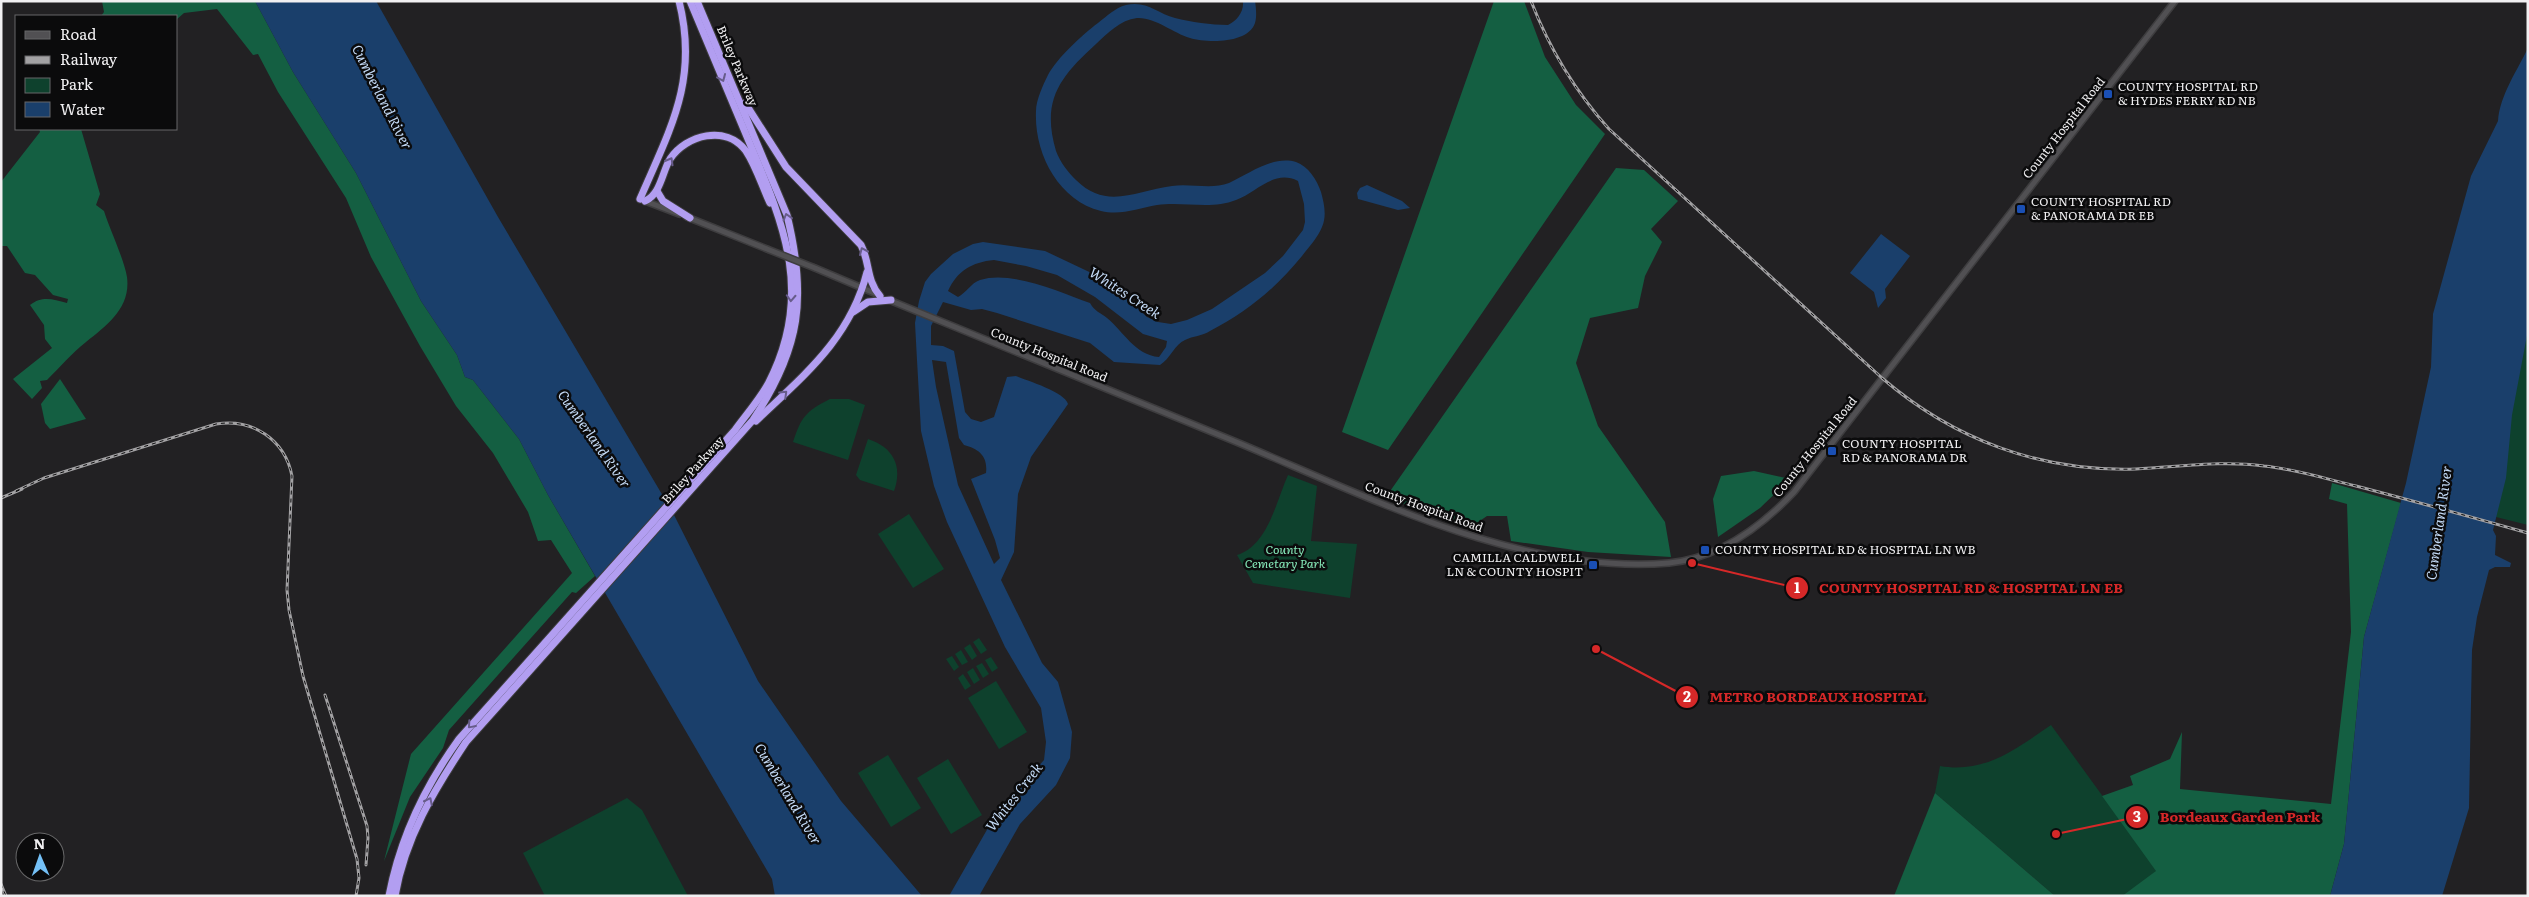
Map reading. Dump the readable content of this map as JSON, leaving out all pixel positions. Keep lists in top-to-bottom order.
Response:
{
  "streets": {
    "highway": ["Briley Parkway"],
    "main road": ["County Hospital Road"]
  },
  "water": ["Cumberland River", "Whites Creek"],
  "parks": ["County Cemetary Park"],
  "places": {
    "transit": [
      "COUNTY HOSPITAL RD & HYDES FERRY RD NB",
      "COUNTY HOSPITAL RD & PANORAMA DR EB",
      "COUNTY HOSPITAL RD & PANORAMA DR",
      "COUNTY HOSPITAL RD & HOSPITAL LN WB",
      "CAMILLA CALDWELL LN & COUNTY HOSPIT"
    ],
    "other": ["COUNTY HOSPITAL RD & HOSPITAL LN EB", "METRO BORDEAUX HOSPITAL", "Bordeaux Garden Park"]
  },
  "legend": [
    "Road",
    "Railway",
    "Park",
    "Water"
  ],
  "north": "top"
}
